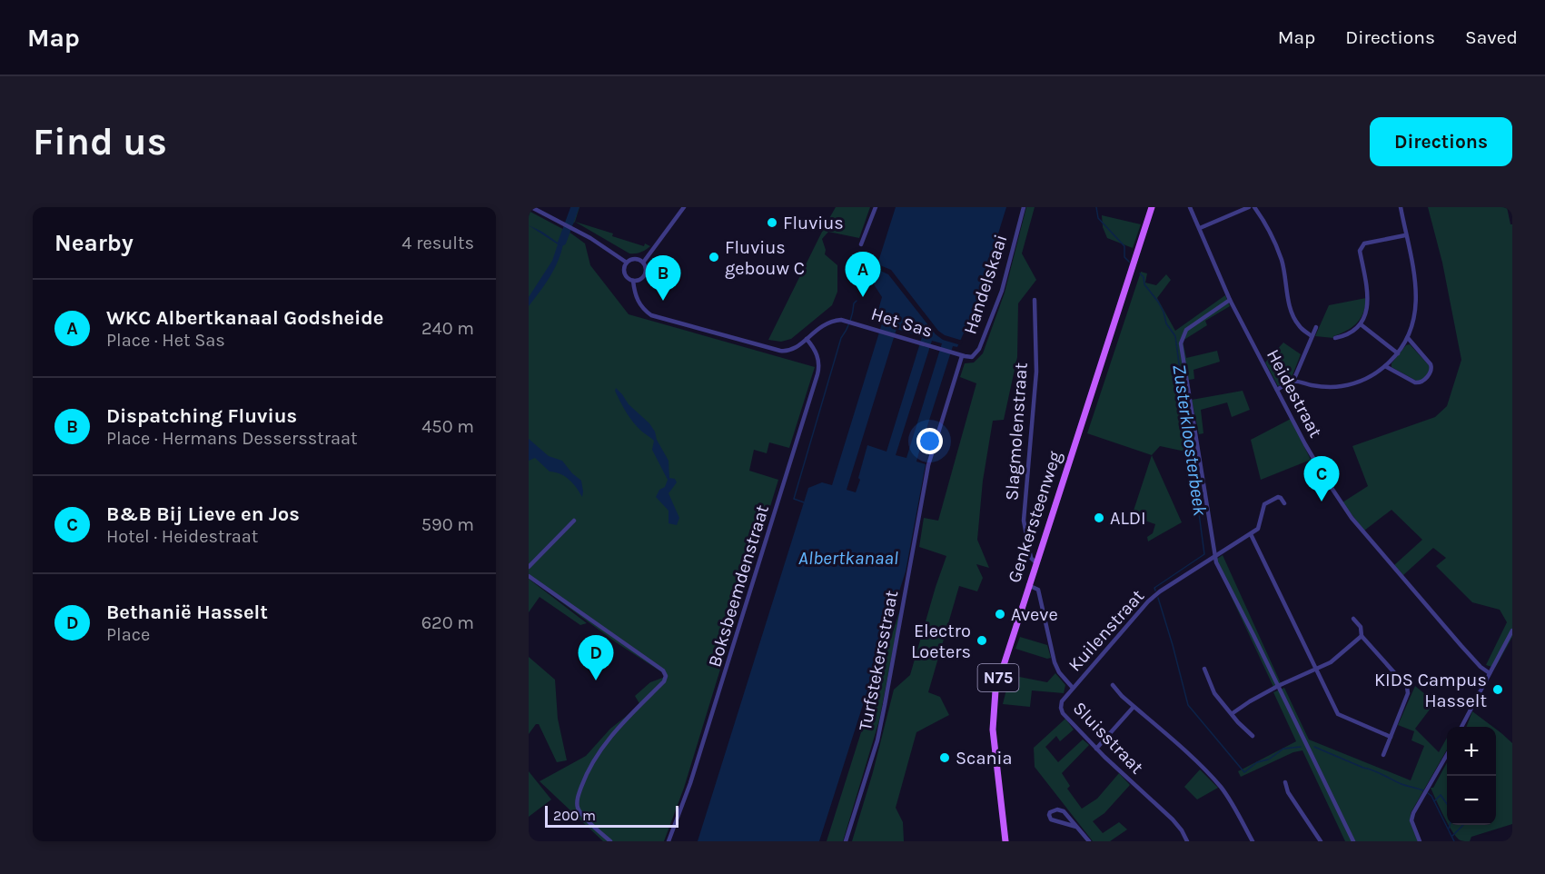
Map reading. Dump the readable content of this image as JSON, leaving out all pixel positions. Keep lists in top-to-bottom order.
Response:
{
  "streets": {
    "main road": ["Genkersteenweg", "N75"],
    "street": [
      "Handelskaai",
      "Het Sas",
      "Heidestraat",
      "Slagmolenstraat",
      "Boksbeemdenstraat",
      "Kuilenstraat",
      "Turfstekersstraat",
      "Sluisstraat"
    ]
  },
  "crossings": [
    ["Handelskaai", "Het Sas"],
    ["Handelskaai", "Turfstekersstraat"],
    ["Het Sas", "Boksbeemdenstraat"],
    ["Het Sas", "Turfstekersstraat"],
    ["Slagmolenstraat", "Genkersteenweg"],
    ["Genkersteenweg", "Sluisstraat"],
    ["Kuilenstraat", "Sluisstraat"]
  ],
  "water": ["Zusterkloosterbeek", "Albertkanaal"],
  "places": [
    "Fluvius",
    "Fluvius gebouw C",
    "ALDI",
    "Aveve",
    "Electro Loeters",
    "KIDS Campus Hasselt",
    "Scania"
  ],
  "scale_bar": "200 m",
  "page": {
    "header": "Map",
    "nav": ["Map", "Directions", "Saved"],
    "buttons": "Directions",
    "title": "Find us",
    "heading": ["Nearby", "4 results"],
    "pins": [
      "A",
      "B",
      "C",
      "D"
    ],
    "list": [
      {
        "mark": "A",
        "name": "WKC Albertkanaal Godsheide",
        "note": "Place · Het Sas",
        "value": "240 m"
      },
      {
        "mark": "B",
        "name": "Dispatching Fluvius",
        "note": "Place · Hermans Dessersstraat",
        "value": "450 m"
      },
      {
        "mark": "C",
        "name": "B&B Bij Lieve en Jos",
        "note": "Hotel · Heidestraat",
        "value": "590 m"
      },
      {
        "mark": "D",
        "name": "Bethanië Hasselt",
        "note": "Place",
        "value": "620 m"
      }
    ],
    "map_buttons": ["+", "−"],
    "scale": "200 m"
  }
}
